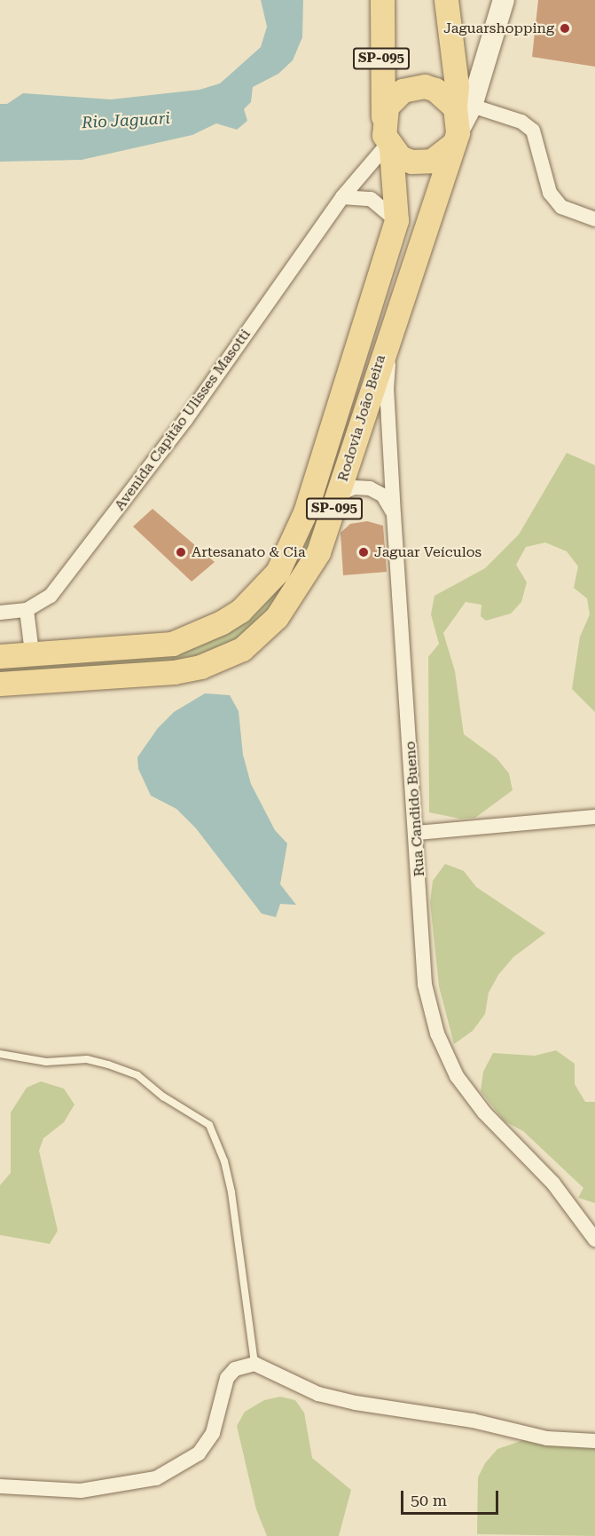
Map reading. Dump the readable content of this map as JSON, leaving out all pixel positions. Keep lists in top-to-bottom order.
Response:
{
  "streets": {
    "main road": ["SP-095", "Rodovia João Beira"],
    "street": ["Avenida Capitão Ulisses Masotti", "Rua Candido Bueno"]
  },
  "crossings": [
    ["SP-095", "Rodovia João Beira"],
    ["SP-095", "Avenida Capitão Ulisses Masotti"],
    ["Rodovia João Beira", "Avenida Capitão Ulisses Masotti"],
    ["Rodovia João Beira", "Rua Candido Bueno"]
  ],
  "water": ["Rio Jaguari"],
  "places": ["Jaguarshopping", "Artesanato & Cia", "Jaguar Veículos"],
  "scale_bar": "50 m"
}
